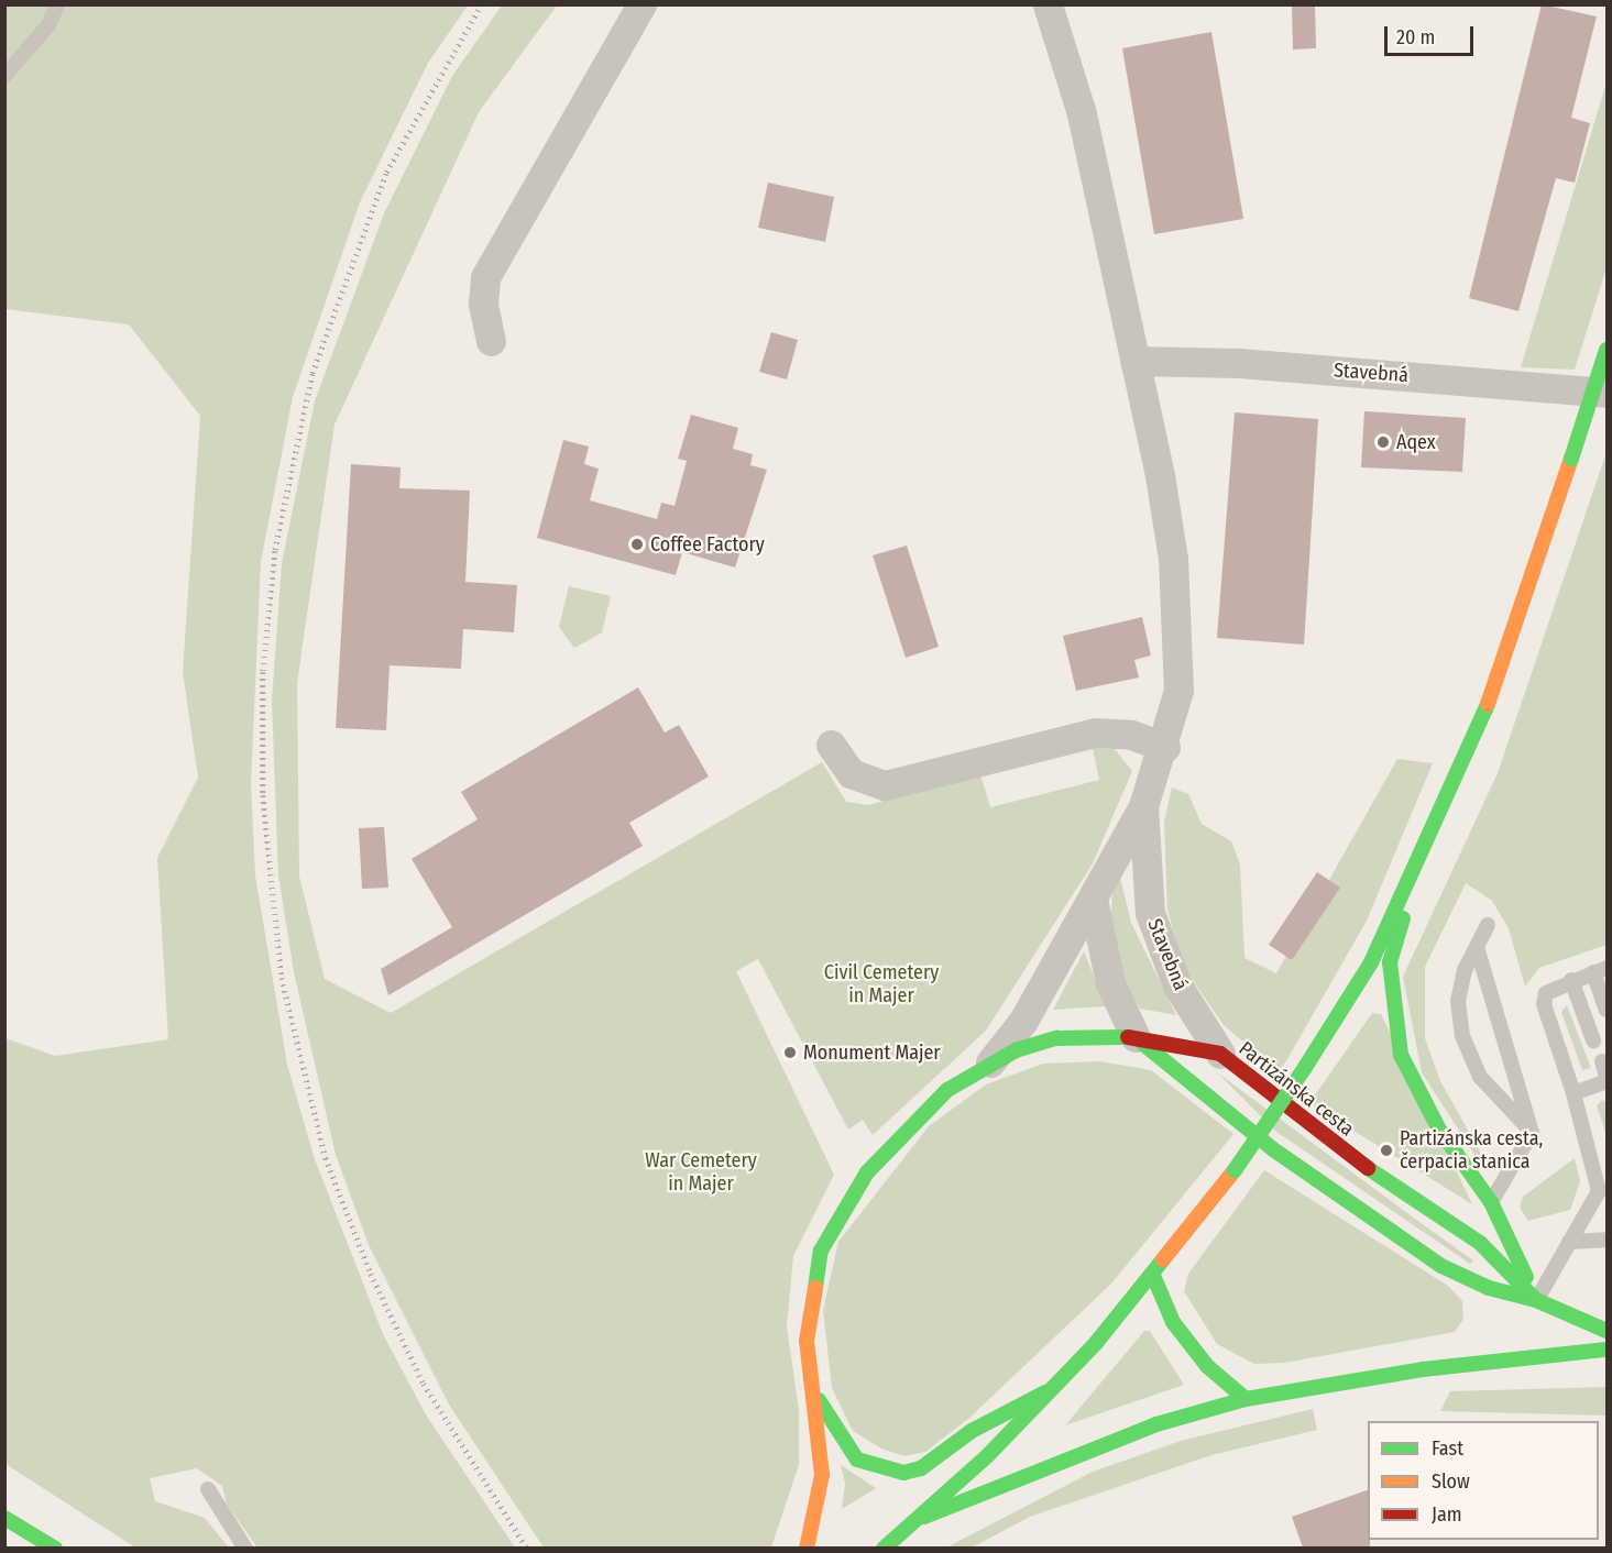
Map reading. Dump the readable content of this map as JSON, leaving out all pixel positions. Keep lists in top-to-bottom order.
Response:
{
  "streets": {
    "main road": ["Partizánska cesta"],
    "street": ["Stavebná"]
  },
  "crossings": [
    ["Stavebná", "Partizánska cesta"]
  ],
  "parks": ["Civil Cemetery in Majer", "War Cemetery in Majer"],
  "places": [
    "Aqex",
    "Coffee Factory",
    "Monument Majer",
    "Partizánska cesta, čerpacia stanica"
  ],
  "legend": ["Fast", "Slow", "Jam"],
  "scale_bar": "20 m"
}
